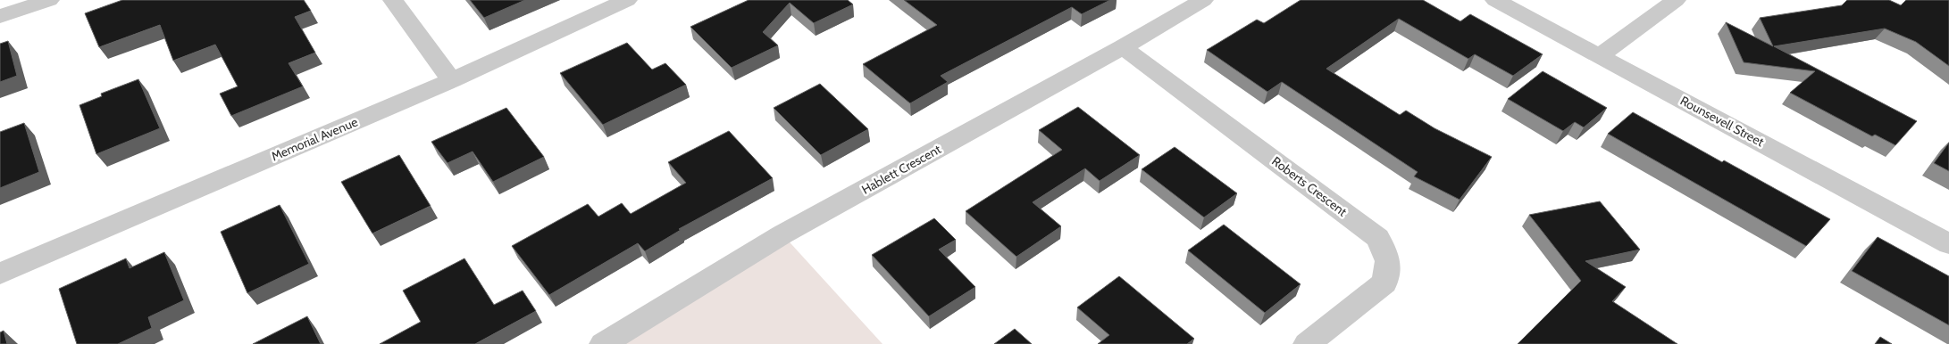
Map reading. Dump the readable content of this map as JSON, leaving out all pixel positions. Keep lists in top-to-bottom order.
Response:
{
  "streets": {
    "street": [
      "Rounsevell Street",
      "Memorial Avenue",
      "Hablett Crescent",
      "Roberts Crescent"
    ]
  },
  "crossings": [
    ["Hablett Crescent", "Roberts Crescent"]
  ]
}
